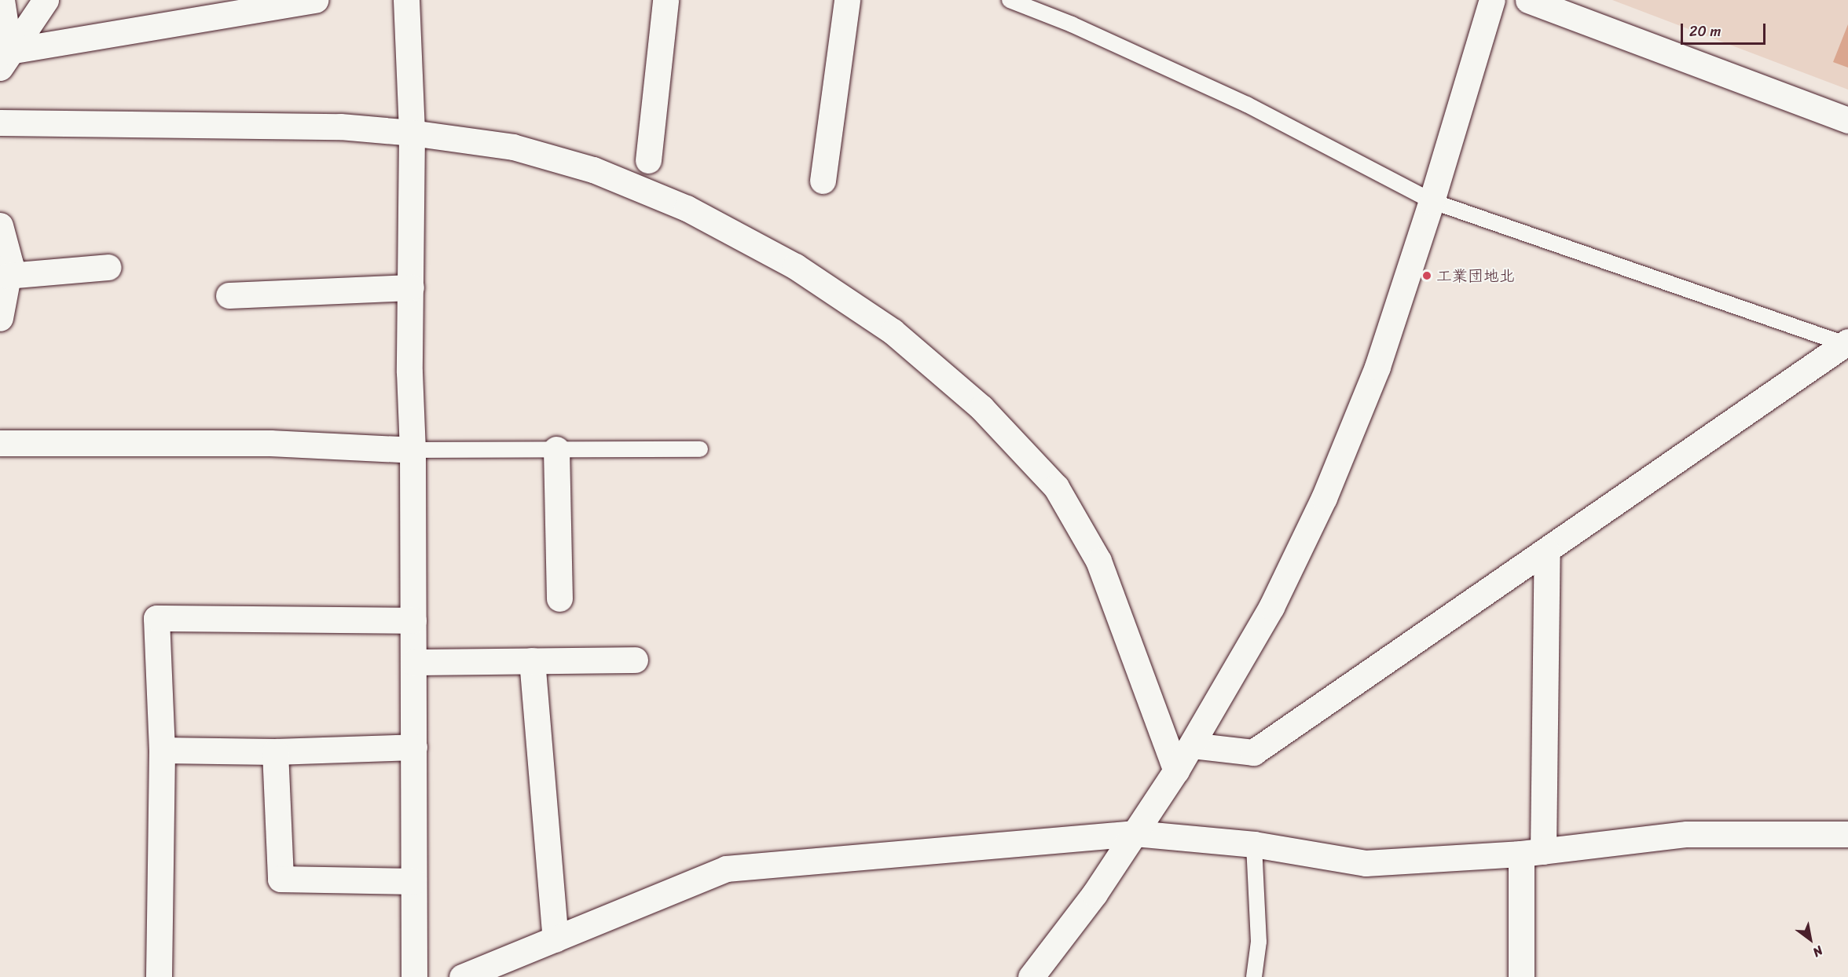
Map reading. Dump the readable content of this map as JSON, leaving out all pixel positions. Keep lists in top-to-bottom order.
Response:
{
  "places": ["工業団地北"],
  "scale_bar": "20 m",
  "north": "bottom right"
}
